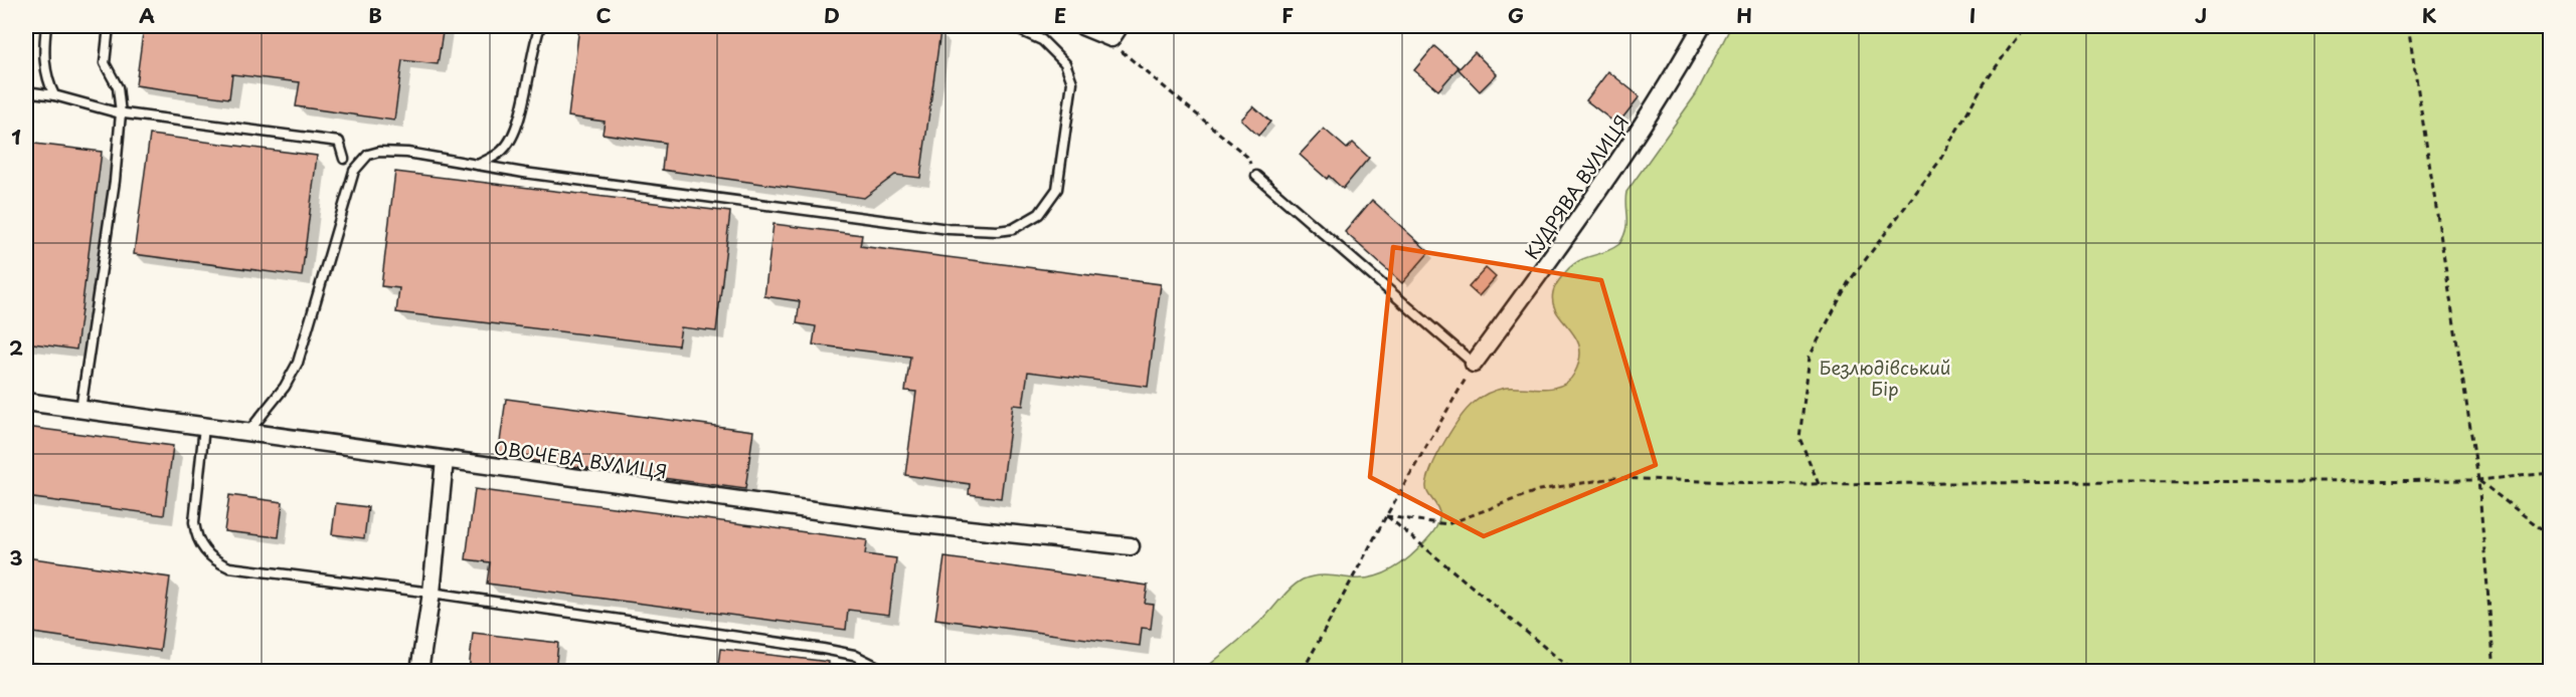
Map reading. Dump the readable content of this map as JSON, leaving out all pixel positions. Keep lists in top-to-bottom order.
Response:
{
  "streets": {
    "street": ["КУДРЯВА ВУЛИЦЯ", "ОВОЧЕВА ВУЛИЦЯ"]
  },
  "parks": ["Безлюдівський Бір"],
  "grid": {
    "columns": [
      "A",
      "B",
      "C",
      "D",
      "E",
      "F",
      "G",
      "H",
      "I",
      "J",
      "K"
    ],
    "rows": ["1", "2", "3"]
  }
}
